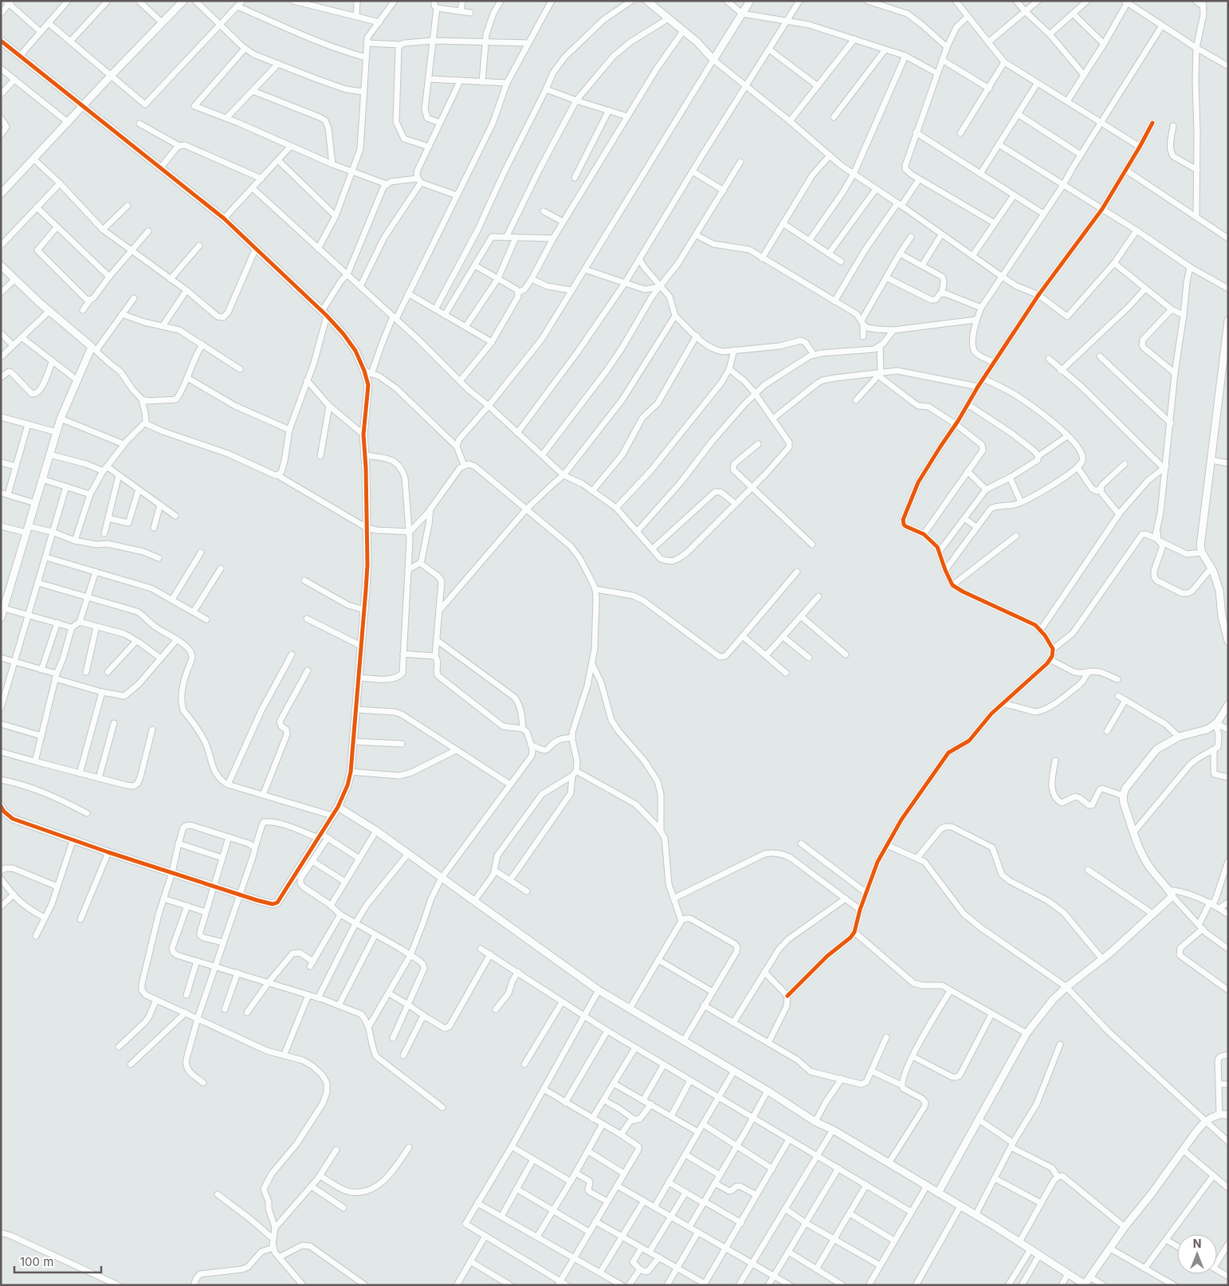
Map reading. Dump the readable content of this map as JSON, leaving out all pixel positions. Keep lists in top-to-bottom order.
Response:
{
  "scale_bar": "100 m",
  "north": "top"
}
